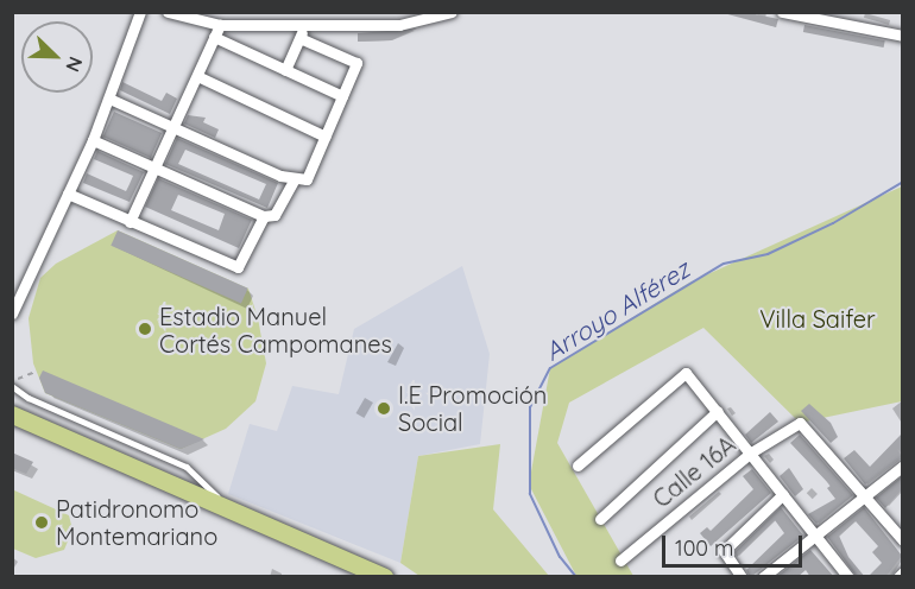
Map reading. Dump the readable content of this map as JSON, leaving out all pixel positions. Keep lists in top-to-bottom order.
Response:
{
  "streets": {
    "street": ["Calle 16A"]
  },
  "water": ["Arroyo Alférez"],
  "parks": ["Villa Saifer"],
  "places": ["Estadio Manuel Cortés Campomanes", "I.E Promoción Social", "Patidronomo Montemariano"],
  "scale_bar": "100 m",
  "north": "bottom right"
}
